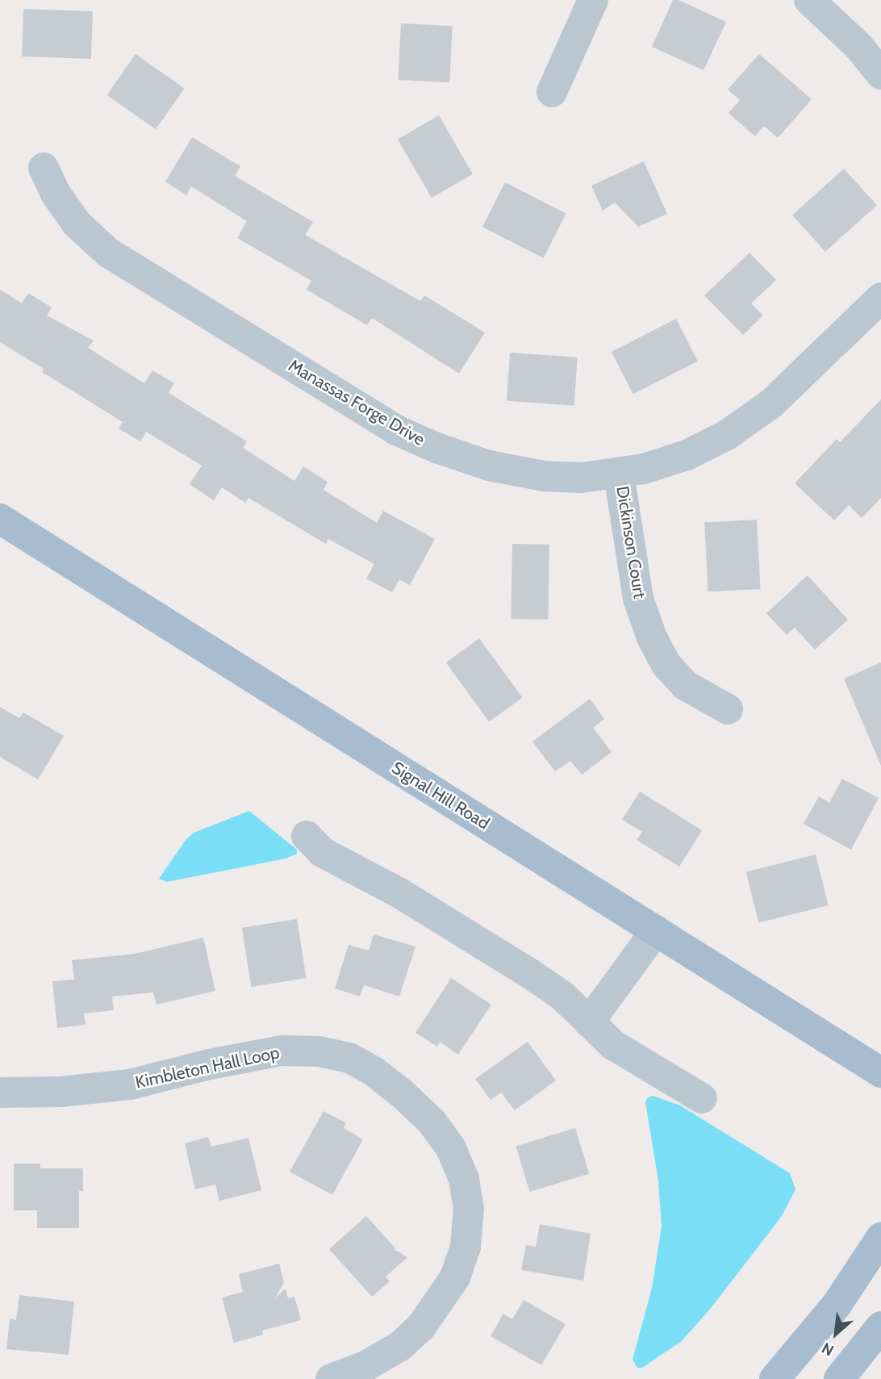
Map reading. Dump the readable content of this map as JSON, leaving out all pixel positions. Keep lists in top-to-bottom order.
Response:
{
  "streets": {
    "main road": ["Signal Hill Road"],
    "street": ["Manassas Forge Drive", "Dickinson Court", "Kimbleton Hall Loop"]
  },
  "crossings": [
    ["Manassas Forge Drive", "Dickinson Court"]
  ],
  "north": "bottom left"
}
